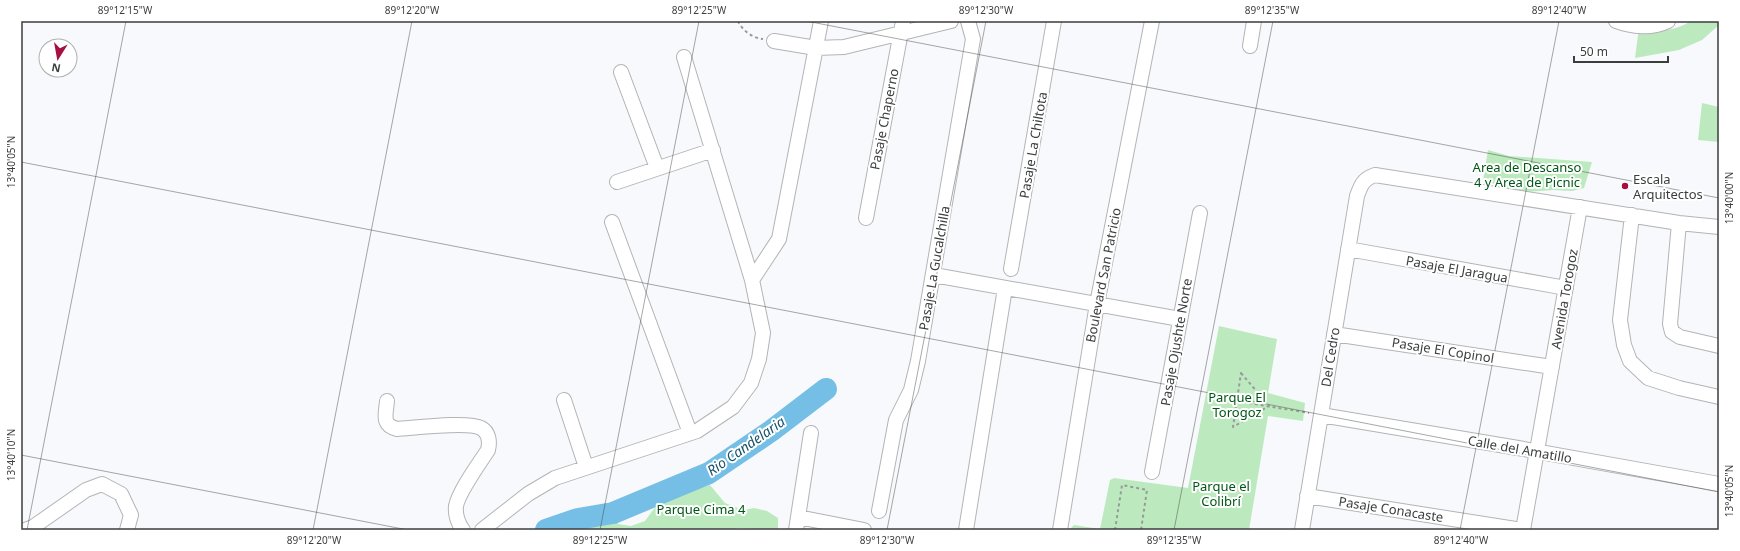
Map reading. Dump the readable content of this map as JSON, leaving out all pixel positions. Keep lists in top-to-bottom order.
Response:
{
  "streets": {
    "street": [
      "Pasaje Chaperno",
      "Pasaje La Chiltota",
      "Pasaje La Gucalchilla",
      "Pasaje El Jaragua",
      "Boulevard San Patricio",
      "Avenida Torogoz",
      "Pasaje Ojushte Norte",
      "Pasaje El Copinol",
      "Del Cedro",
      "Calle del Amatillo",
      "Pasaje Conacaste"
    ]
  },
  "crossings": [
    ["Pasaje El Jaragua", "Avenida Torogoz"],
    ["Pasaje El Jaragua", "Del Cedro"],
    ["Avenida Torogoz", "Pasaje El Copinol"],
    ["Avenida Torogoz", "Del Cedro"],
    ["Avenida Torogoz", "Calle del Amatillo"],
    ["Avenida Torogoz", "Pasaje Conacaste"],
    ["Pasaje El Copinol", "Del Cedro"],
    ["Del Cedro", "Calle del Amatillo"],
    ["Del Cedro", "Pasaje Conacaste"]
  ],
  "water": ["Rio Candelaria"],
  "parks": [
    "Area de Descanso 4 y Area de Picnic",
    "Parque El Torogoz",
    "Parque el Colibrí",
    "Parque Cima 4"
  ],
  "places": ["Escala Arquitectos"],
  "scale_bar": "50 m",
  "north": "bottom",
  "coordinates": [
    "89°12'15\"W",
    "89°12'20\"W",
    "89°12'25\"W",
    "89°12'30\"W",
    "89°12'35\"W",
    "89°12'40\"W",
    "13°40'05\"N",
    "13°40'00\"N",
    "13°40'10\"N"
  ]
}
